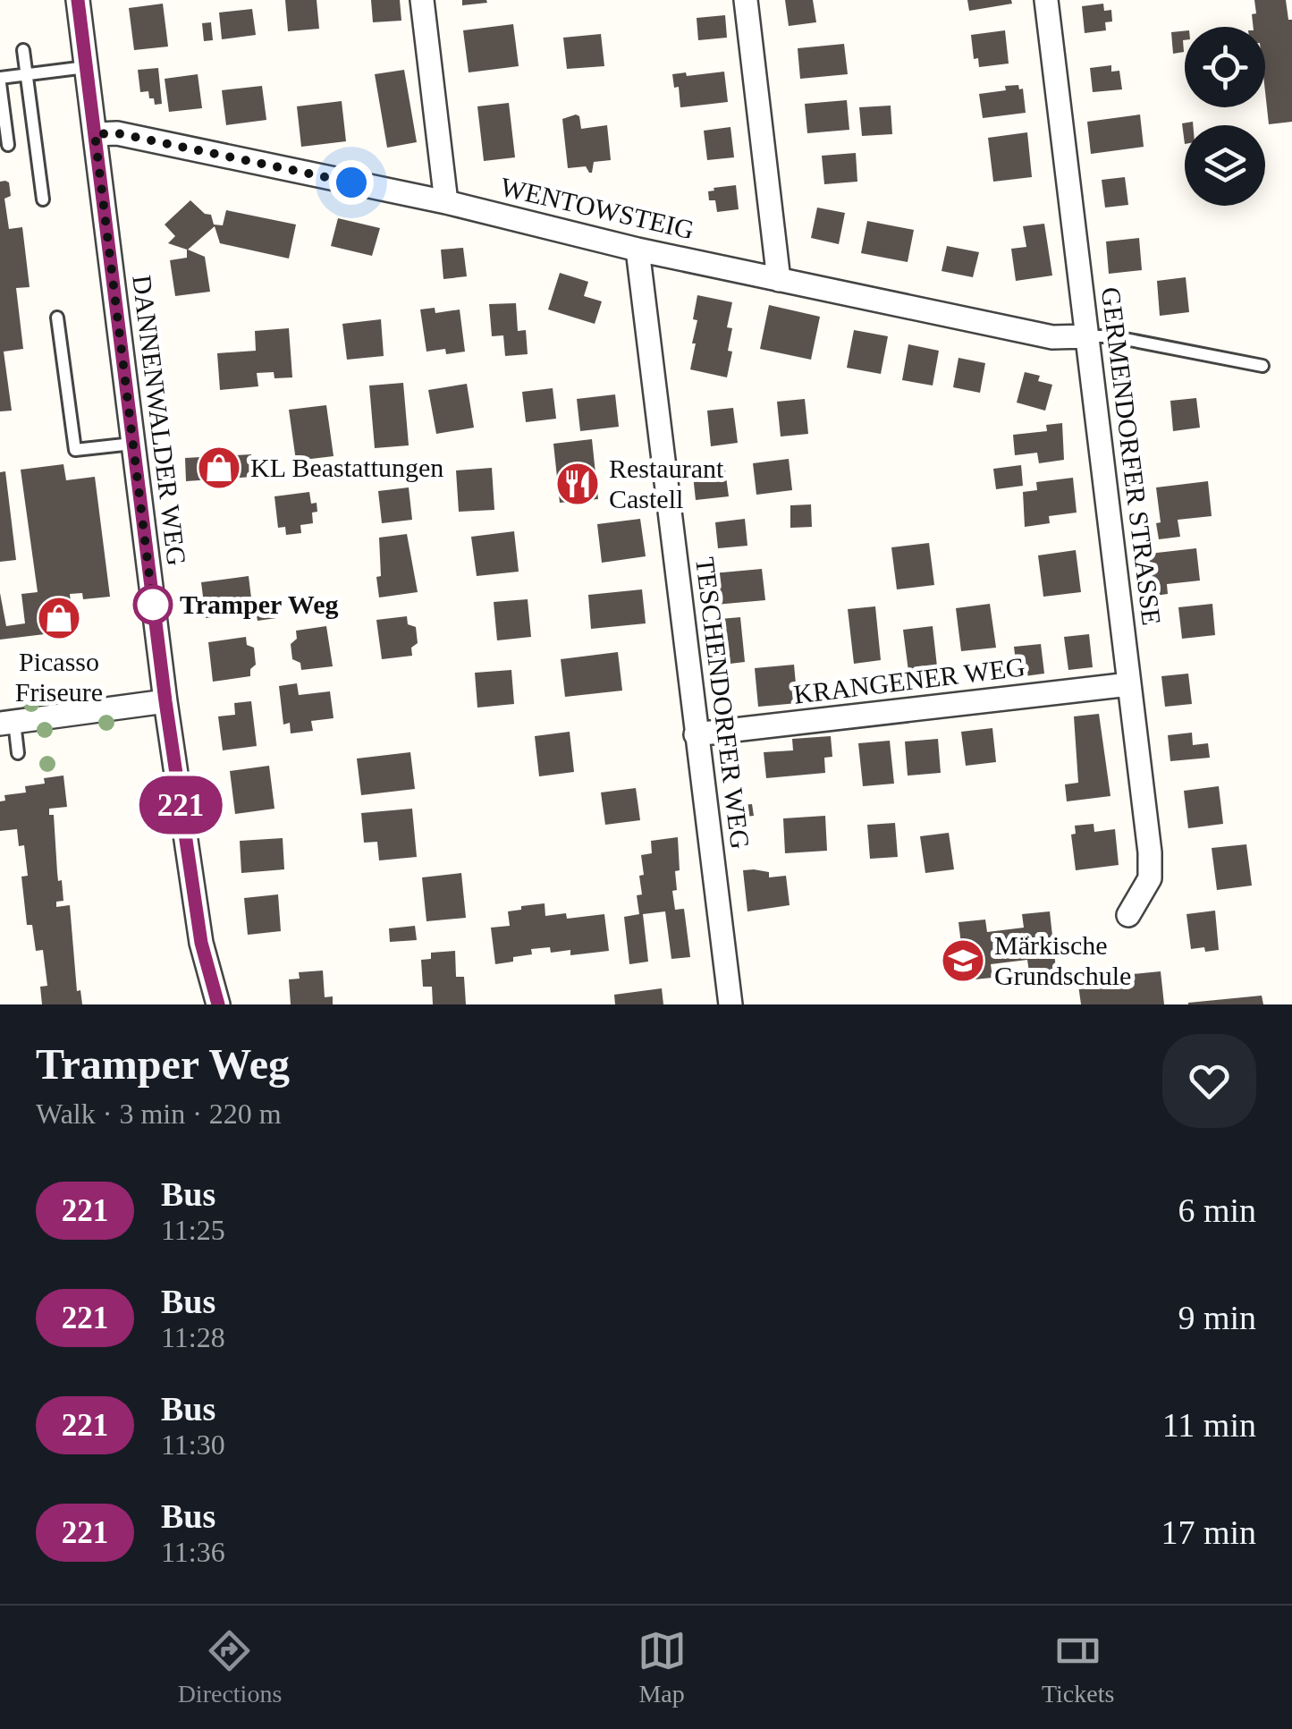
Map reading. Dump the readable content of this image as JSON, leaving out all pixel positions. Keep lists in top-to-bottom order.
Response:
{
  "streets": {
    "street": [
      "WENTOWSTEIG",
      "DANNENWALDER WEG",
      "GERMENDORFER STRASSE",
      "KRANGENER WEG",
      "TESCHENDORFER WEG"
    ]
  },
  "crossings": [
    ["WENTOWSTEIG", "DANNENWALDER WEG"],
    ["WENTOWSTEIG", "GERMENDORFER STRASSE"],
    ["WENTOWSTEIG", "TESCHENDORFER WEG"],
    ["GERMENDORFER STRASSE", "KRANGENER WEG"],
    ["KRANGENER WEG", "TESCHENDORFER WEG"]
  ],
  "places": {
    "shop": ["KL Beastattungen", "Picasso Friseure"],
    "restaurant": ["Restaurant Castell"],
    "other": ["Tramper Weg"],
    "school or university": ["Märkische Grundschule"]
  },
  "lines": ["bus line 221"],
  "page": {
    "on_map": "221",
    "heading": ["Tramper Weg", "Walk · 3 min · 220 m"],
    "list": [
      {
        "mark": "221",
        "name": "Bus",
        "note": "11:25",
        "value": "6 min"
      },
      {
        "mark": "221",
        "name": "Bus",
        "note": "11:28",
        "value": "9 min"
      },
      {
        "mark": "221",
        "name": "Bus",
        "note": "11:30",
        "value": "11 min"
      },
      {
        "mark": "221",
        "name": "Bus",
        "note": "11:36",
        "value": "17 min"
      }
    ],
    "tabs": ["Directions", "Map", "Tickets"]
  }
}
